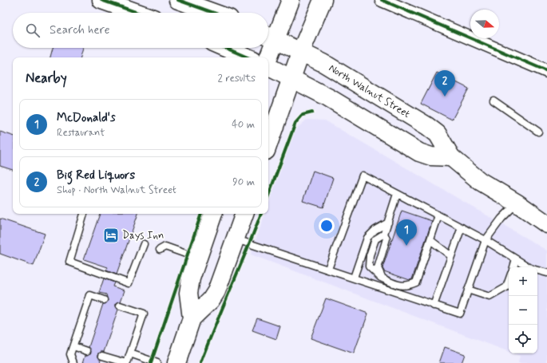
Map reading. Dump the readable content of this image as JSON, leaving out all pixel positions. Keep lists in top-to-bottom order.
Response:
{
  "streets": {
    "main road": ["North Walnut Street"]
  },
  "places": {
    "hotel": ["Days Inn"]
  },
  "north": "right",
  "page": {
    "search": "Search here",
    "heading": ["Nearby", "2 results"],
    "pins": ["2", "1"],
    "list": [
      {
        "mark": "1",
        "name": "McDonald's",
        "note": "Restaurant",
        "value": "40 m"
      },
      {
        "mark": "2",
        "name": "Big Red Liquors",
        "note": "Shop · North Walnut Street",
        "value": "90 m"
      }
    ],
    "map_buttons": ["+", "−"]
  }
}
